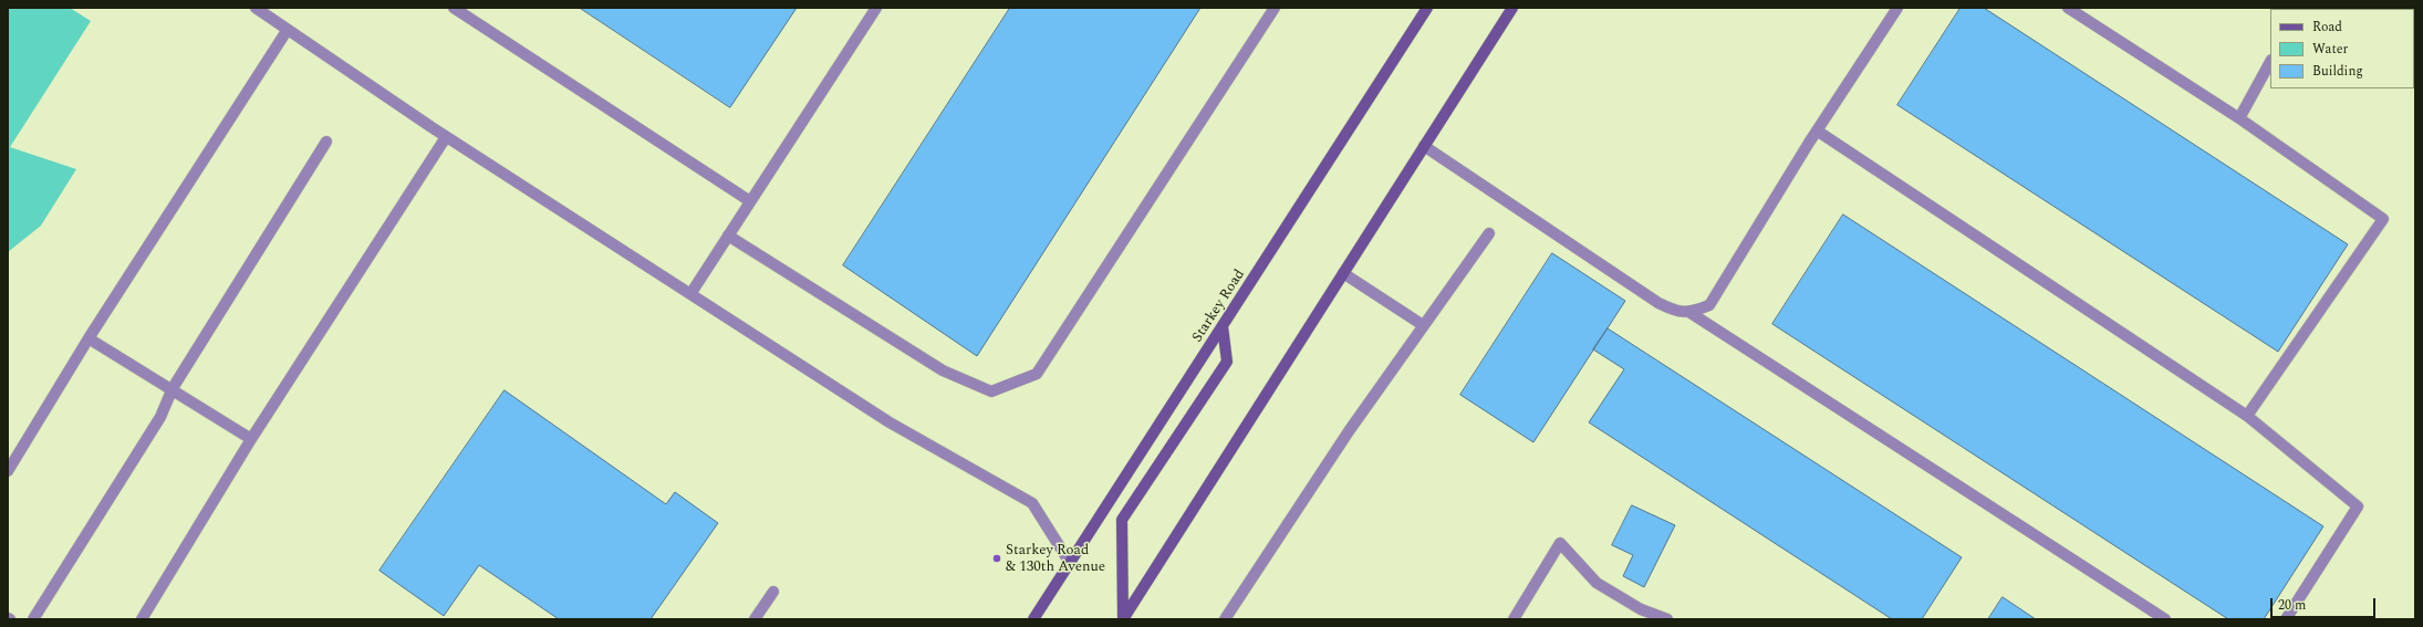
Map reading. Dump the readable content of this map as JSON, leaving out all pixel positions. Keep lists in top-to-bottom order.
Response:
{
  "streets": {
    "main road": ["Starkey Road"]
  },
  "places": ["Starkey Road & 130th Avenue"],
  "legend": ["Road", "Water", "Building"],
  "scale_bar": "20 m"
}
